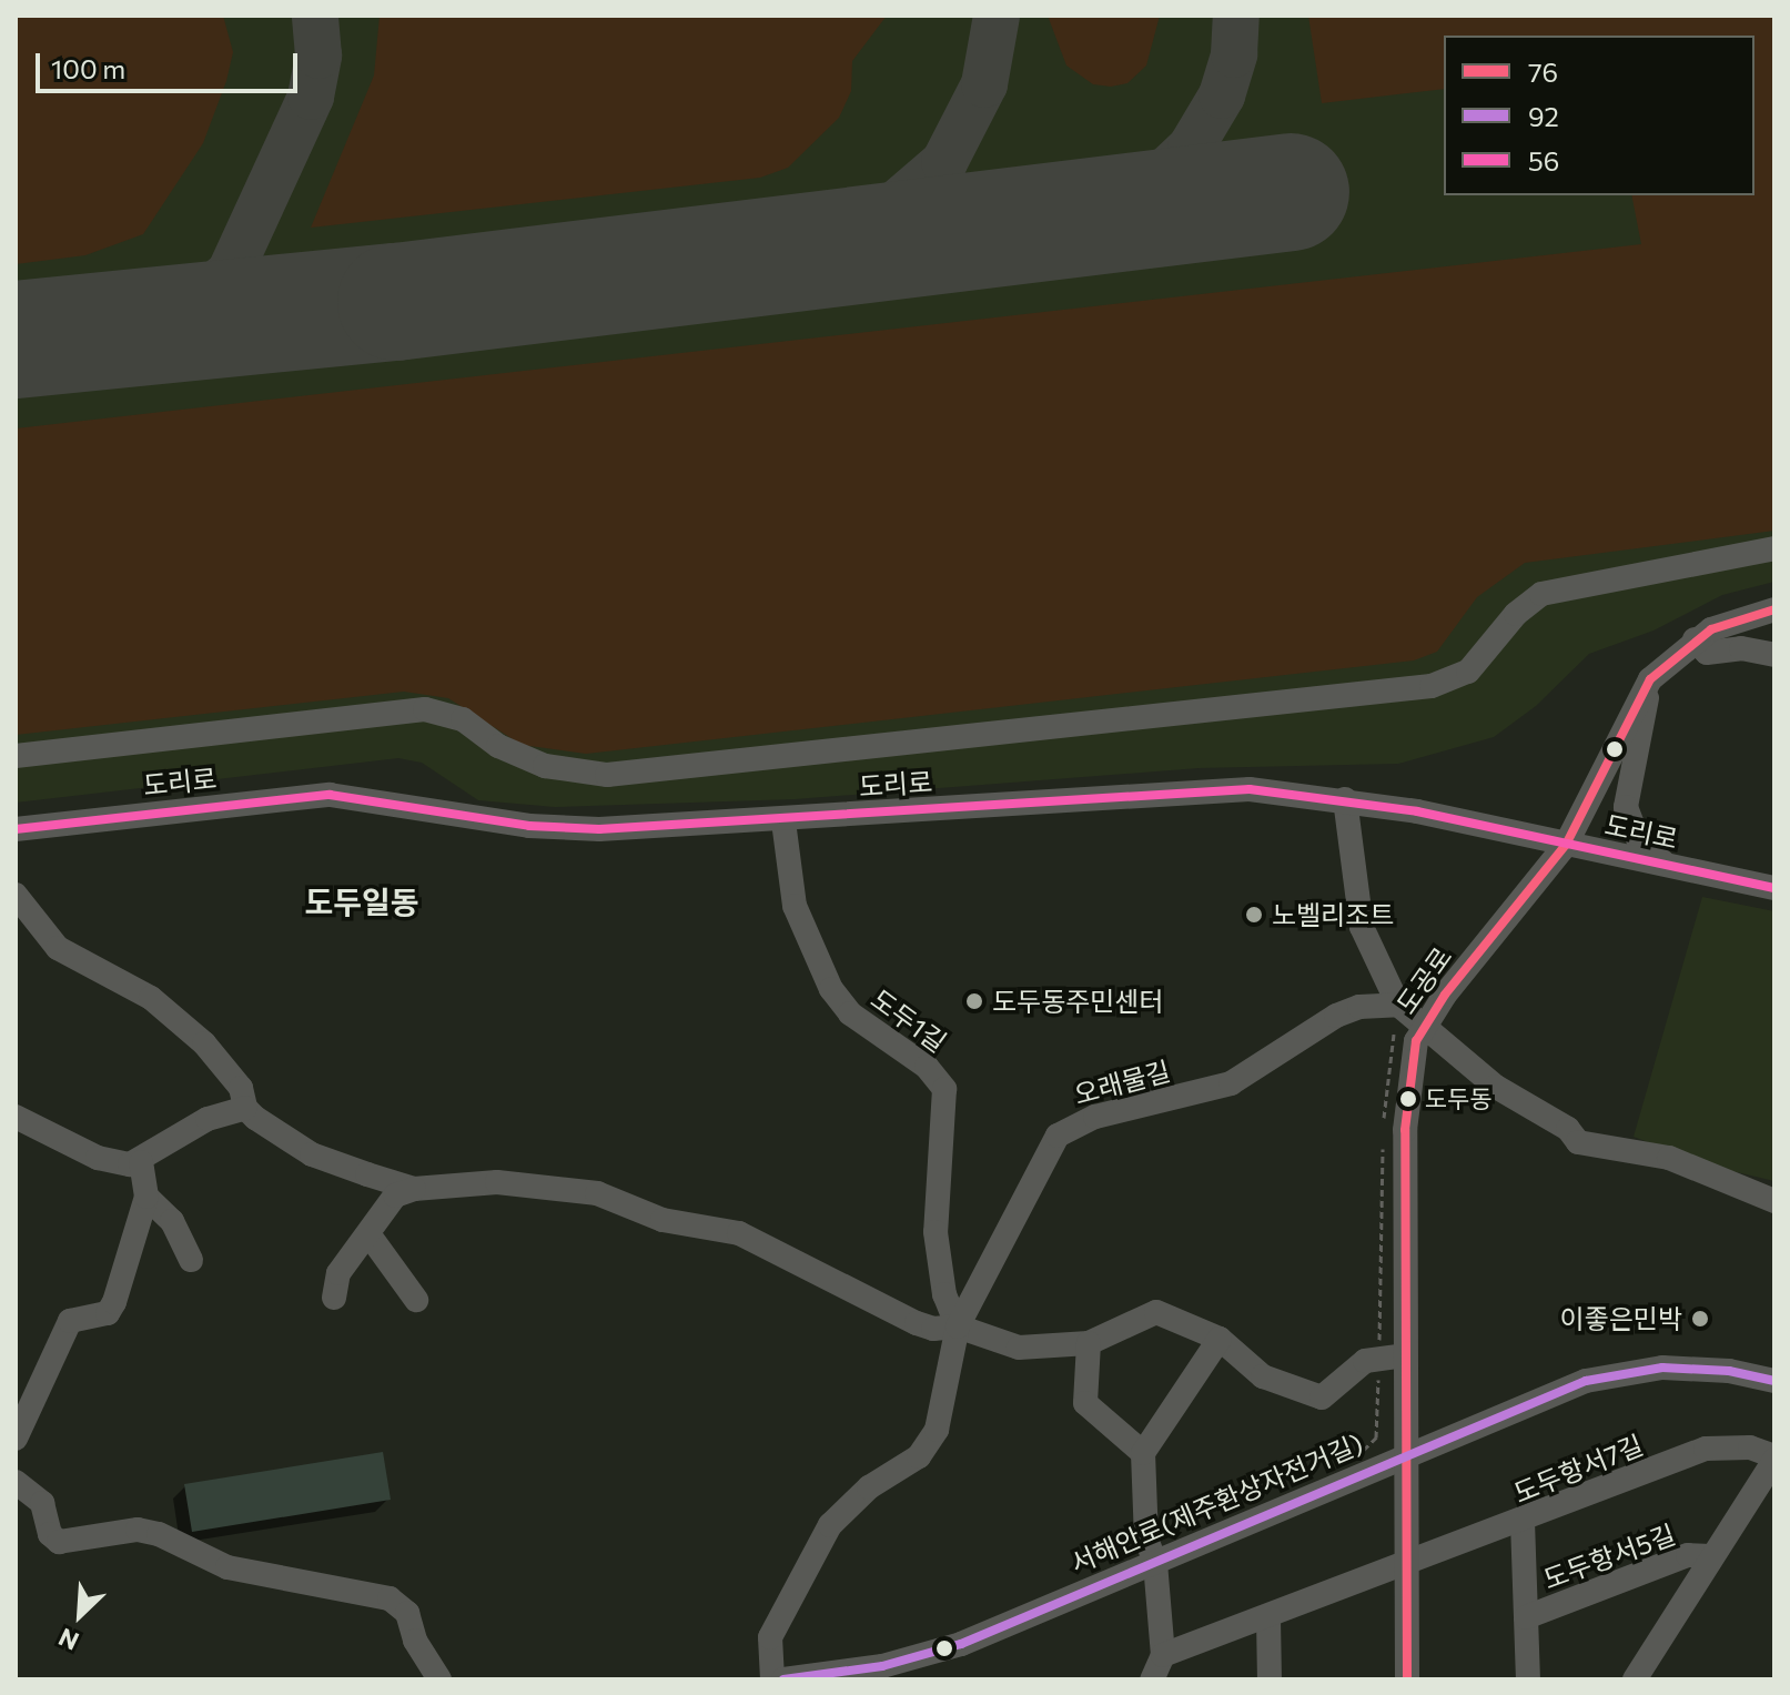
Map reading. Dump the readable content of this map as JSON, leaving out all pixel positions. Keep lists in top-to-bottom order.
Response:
{
  "streets": {
    "street": [
      "도리로",
      "도공로",
      "도두1길",
      "오래물길",
      "도두항서7길",
      "서해안로(제주환상자전거길)",
      "도두항서5길"
    ]
  },
  "crossings": [
    ["도리로", "도공로"],
    ["도리로", "도두1길"],
    ["도공로", "도두항서7길"],
    ["도공로", "서해안로(제주환상자전거길)"],
    ["도두1길", "오래물길"],
    ["도두항서7길", "도두항서5길"]
  ],
  "districts": ["도두일동"],
  "places": [
    "노벨리조트",
    "도두동주민센터",
    "도두동",
    "이좋은민박"
  ],
  "lines": ["transit line 76", "transit line 56", "transit line 92"],
  "legend": ["76", "92", "56"],
  "scale_bar": "100 m",
  "north": "bottom left"
}
